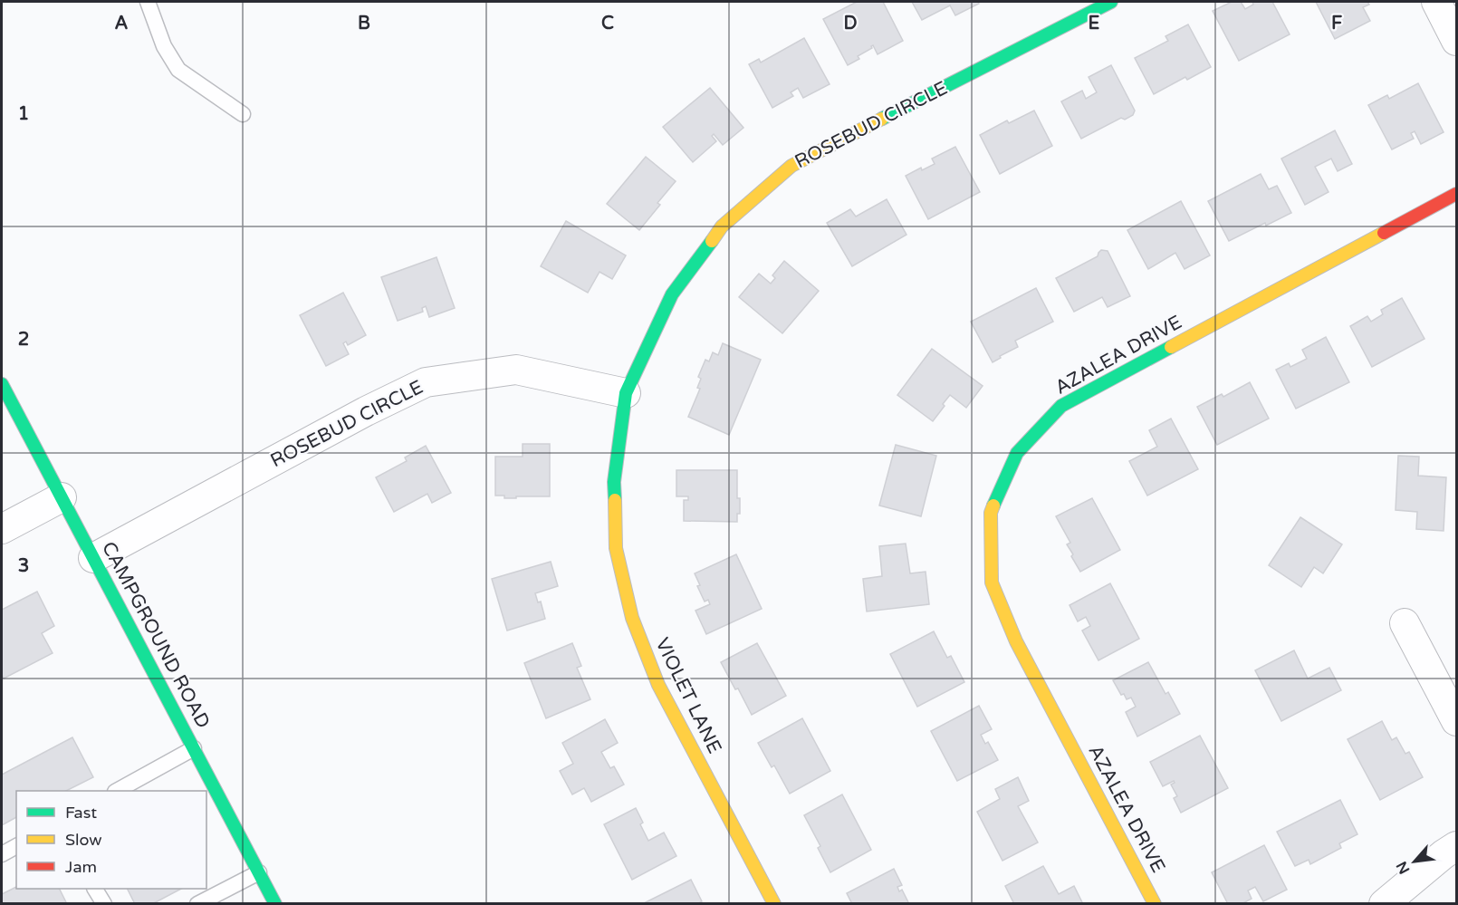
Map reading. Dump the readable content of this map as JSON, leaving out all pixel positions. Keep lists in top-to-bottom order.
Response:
{
  "streets": {
    "street": [
      "ROSEBUD CIRCLE",
      "AZALEA DRIVE",
      "CAMPGROUND ROAD",
      "VIOLET LANE"
    ]
  },
  "crossings": [
    ["ROSEBUD CIRCLE", "CAMPGROUND ROAD"],
    ["ROSEBUD CIRCLE", "VIOLET LANE"]
  ],
  "legend": ["Fast", "Slow", "Jam"],
  "north": "bottom left",
  "grid": {
    "columns": [
      "A",
      "B",
      "C",
      "D",
      "E",
      "F"
    ],
    "rows": ["1", "2", "3"]
  }
}
